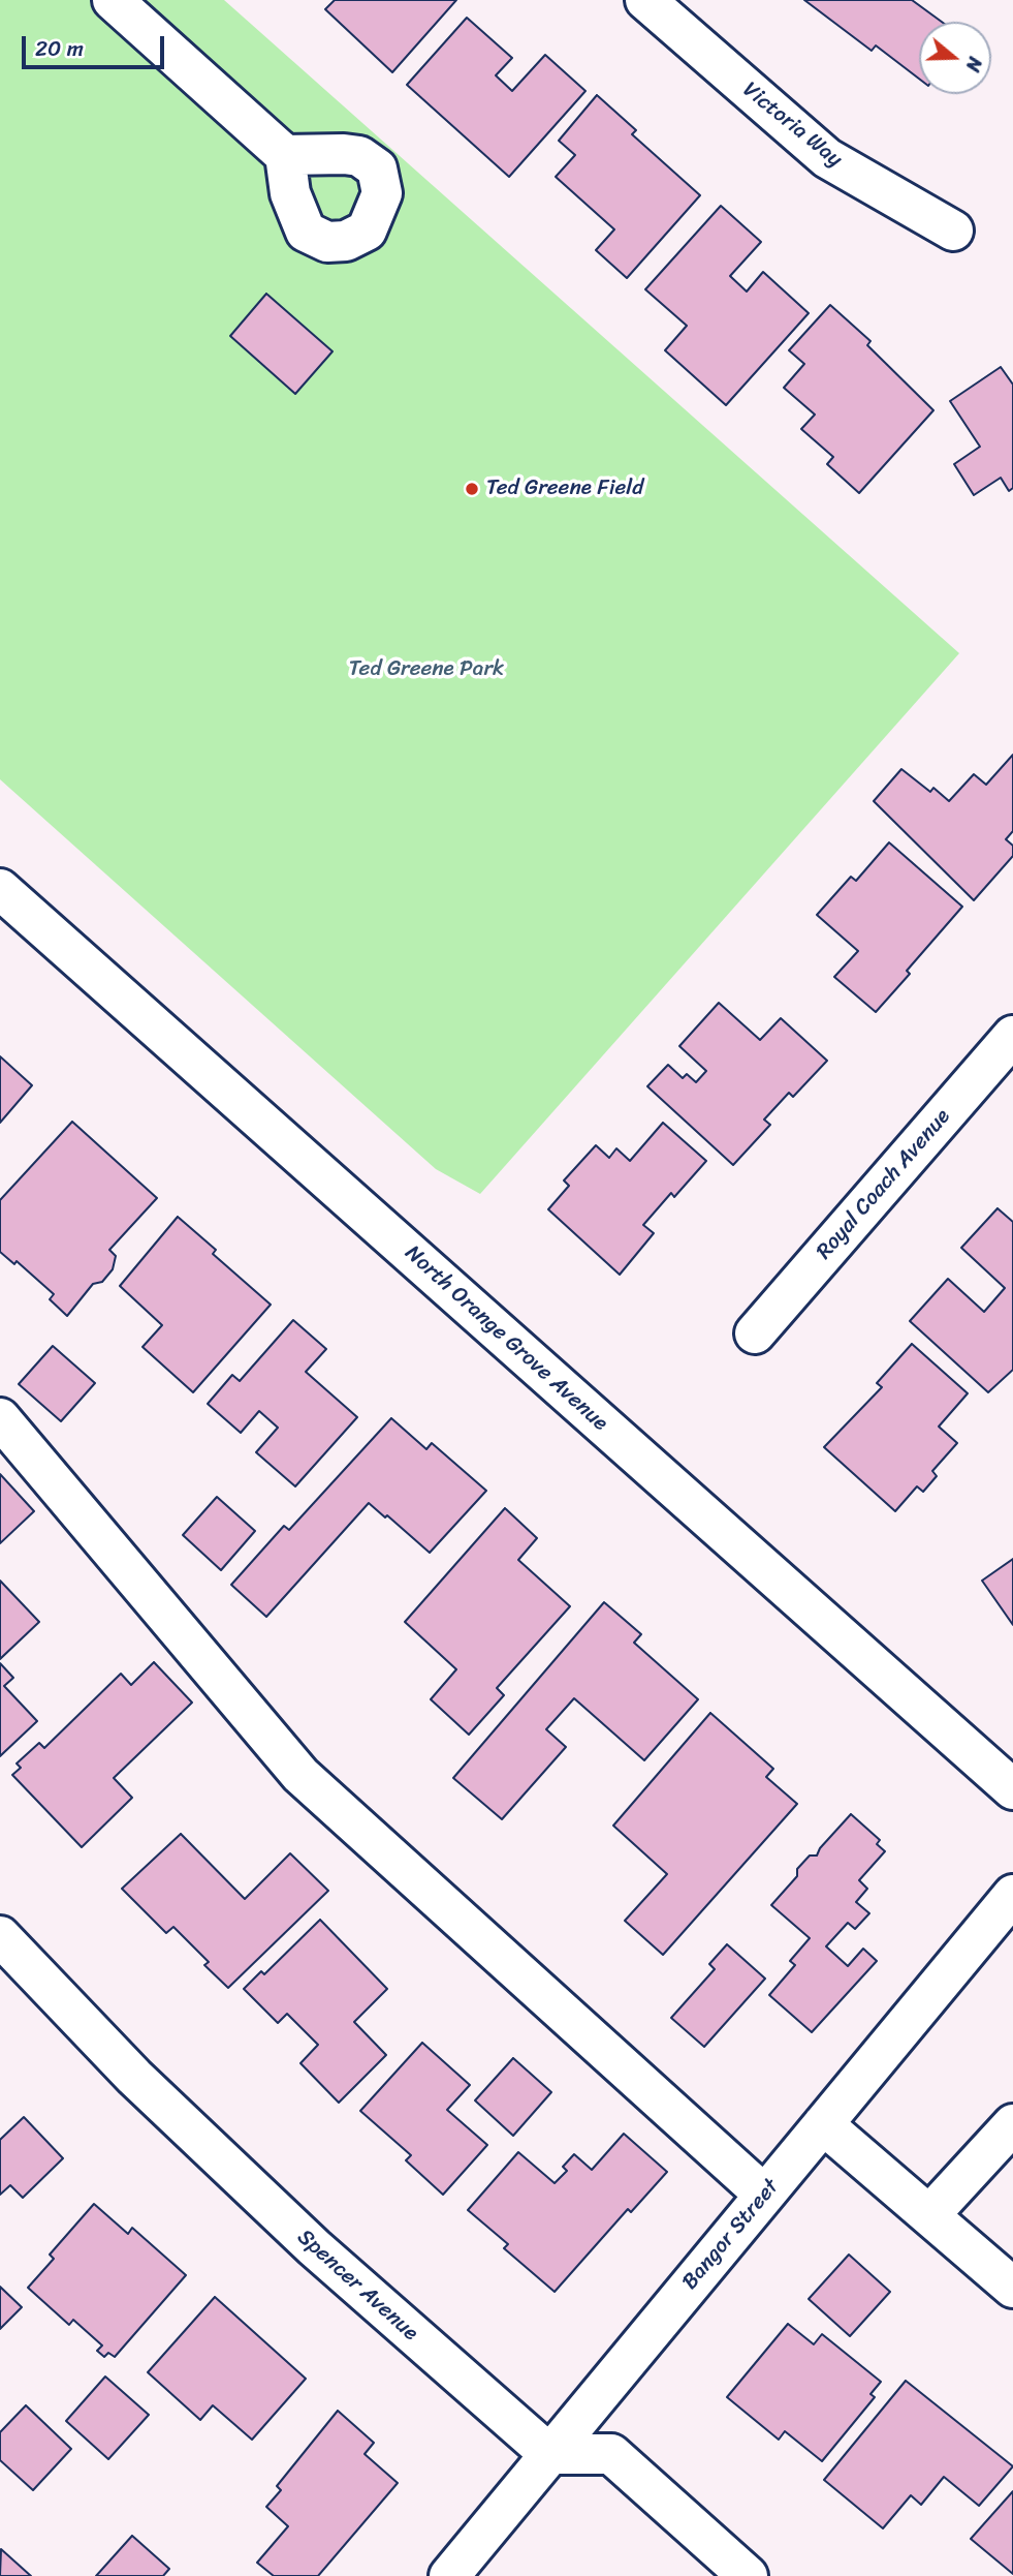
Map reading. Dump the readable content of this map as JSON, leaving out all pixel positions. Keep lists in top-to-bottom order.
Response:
{
  "streets": {
    "street": [
      "Victoria Way",
      "Royal Coach Avenue",
      "North Orange Grove Avenue",
      "Bangor Street",
      "Spencer Avenue"
    ]
  },
  "crossings": [
    ["Bangor Street", "Spencer Avenue"]
  ],
  "parks": ["Ted Greene Park"],
  "places": ["Ted Greene Field"],
  "scale_bar": "20 m",
  "north": "right"
}
